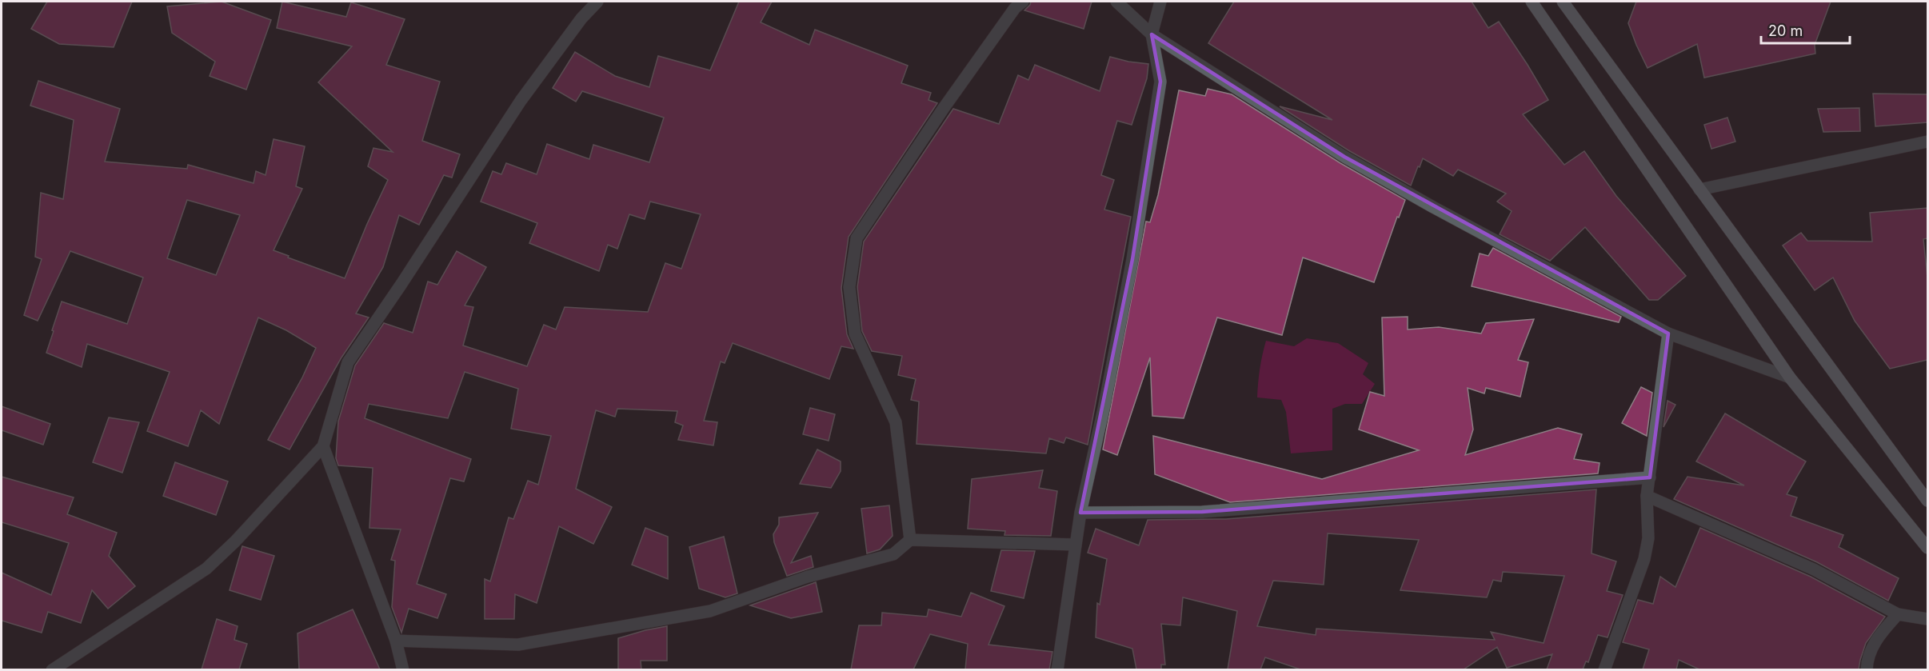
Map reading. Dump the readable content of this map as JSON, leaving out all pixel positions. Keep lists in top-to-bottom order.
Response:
{
  "scale_bar": "20 m"
}
